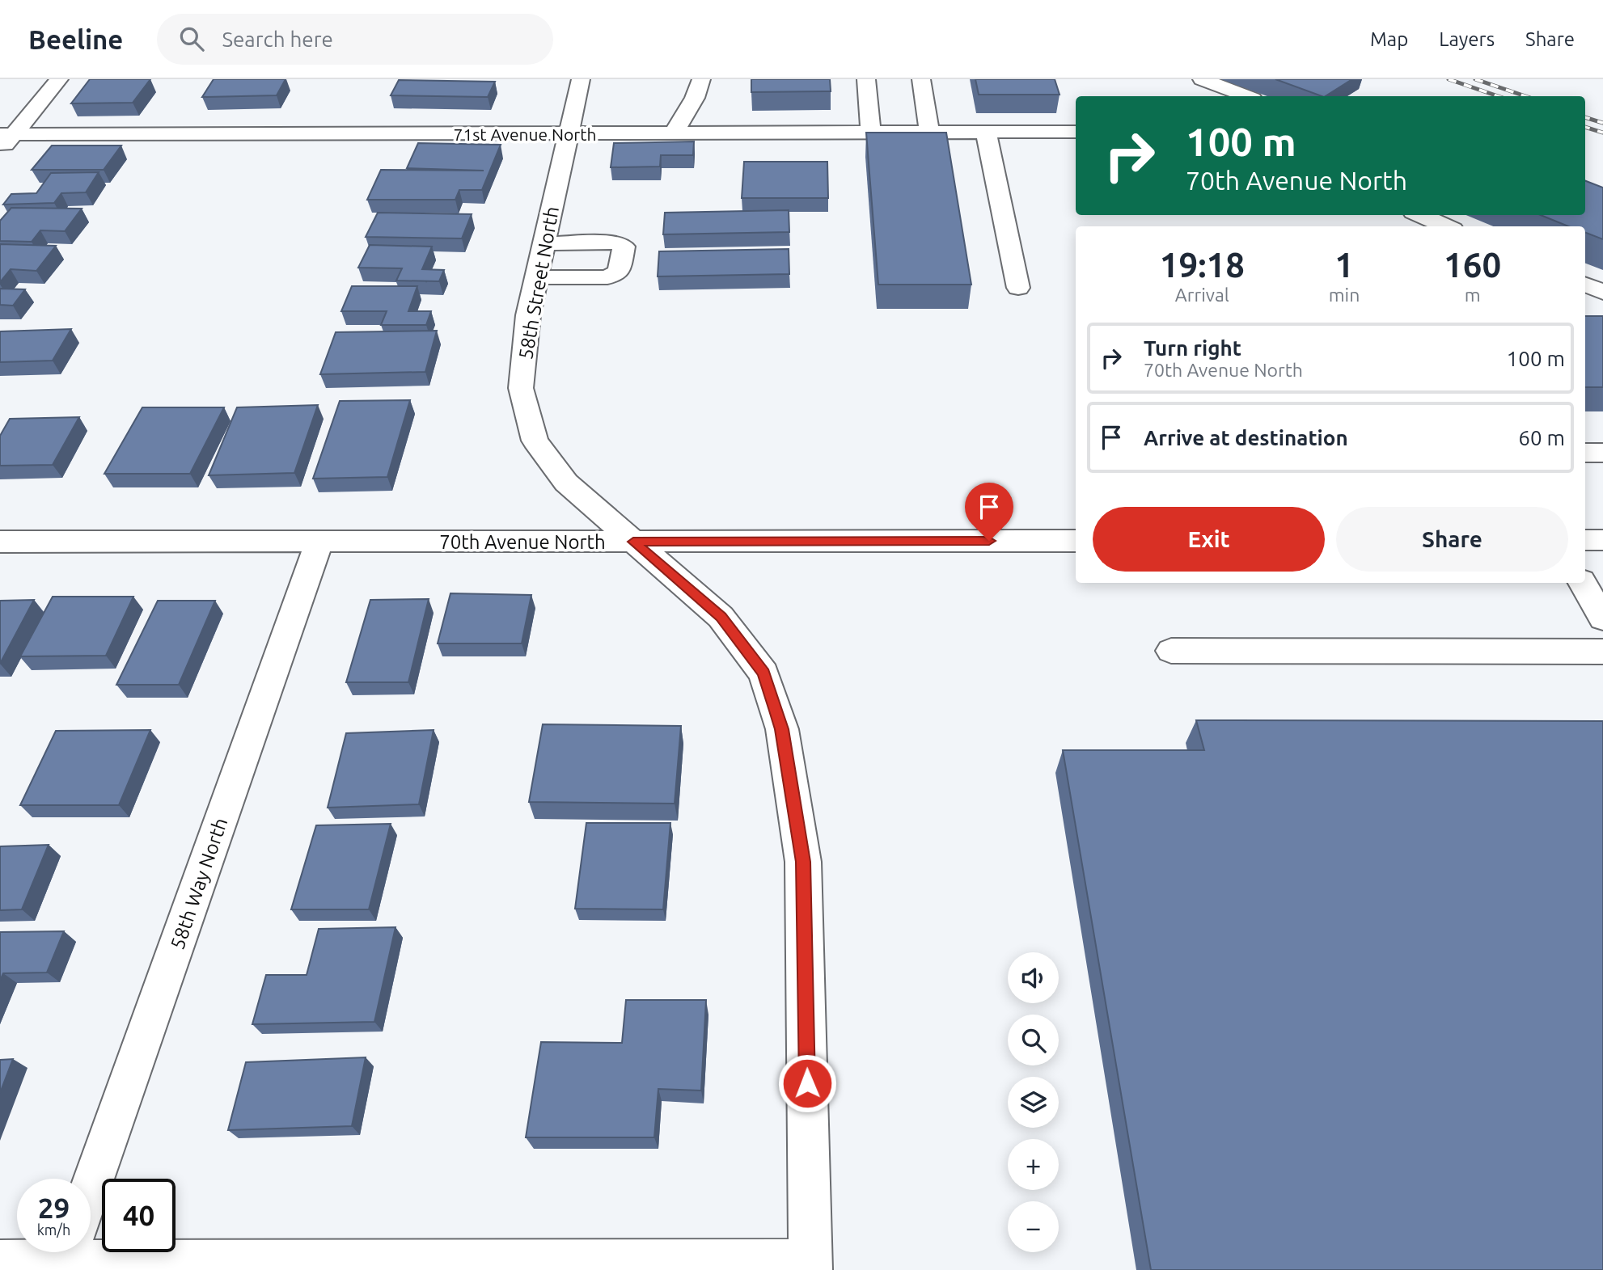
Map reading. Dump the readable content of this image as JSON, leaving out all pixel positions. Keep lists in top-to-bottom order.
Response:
{
  "streets": {
    "street": [
      "71st Avenue North",
      "58th Street North",
      "70th Avenue North",
      "58th Way North"
    ]
  },
  "crossings": [
    ["71st Avenue North", "58th Street North"],
    ["58th Street North", "70th Avenue North"],
    ["70th Avenue North", "58th Way North"]
  ],
  "page": {
    "header": "Beeline",
    "search": "Search here",
    "nav": ["Map", "Layers", "Share"],
    "turn": ["100 m", "70th Avenue North"],
    "eta": [
      "19:18",
      "Arrival",
      "1",
      "min",
      "160",
      "m"
    ],
    "list": [
      {
        "name": "Turn right",
        "note": "70th Avenue North",
        "value": "100 m"
      },
      {
        "name": "Arrive at destination",
        "value": "60 m"
      }
    ],
    "buttons": ["Exit", "Share"],
    "map_buttons": ["+", "−"],
    "speed": "29 km/h",
    "limit": "40"
  }
}
